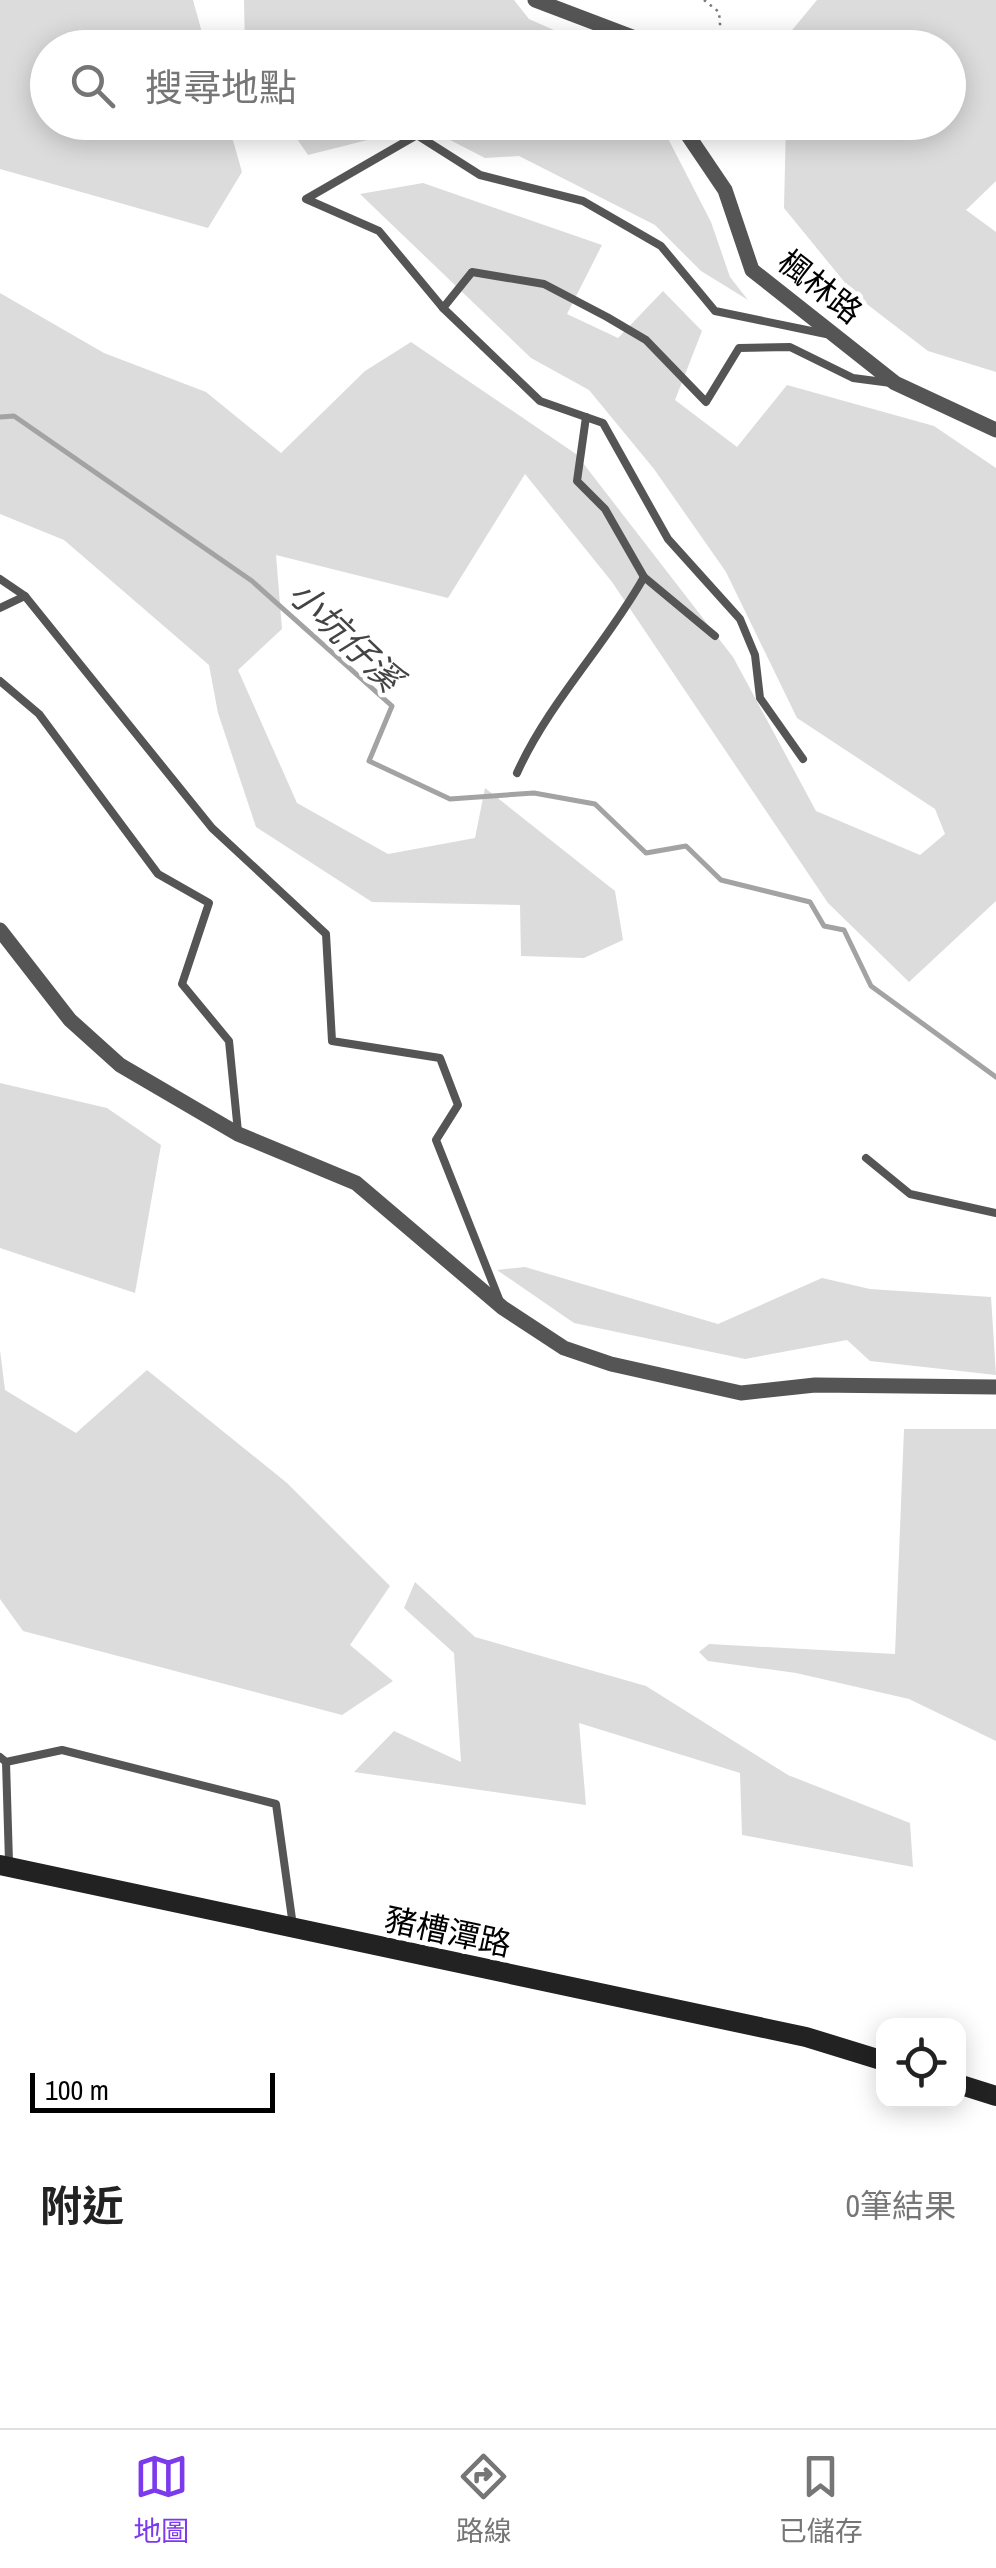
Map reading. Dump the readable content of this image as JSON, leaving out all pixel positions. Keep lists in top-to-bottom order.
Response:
{
  "streets": {
    "street": ["楓林路", "豬槽潭路"]
  },
  "water": ["小坑仔溪"],
  "scale_bar": "100 m",
  "page": {
    "search": "搜尋地點",
    "scale": "100 m",
    "heading": ["附近", "0筆結果"],
    "nav": ["地圖", "路線", "已儲存"]
  }
}
